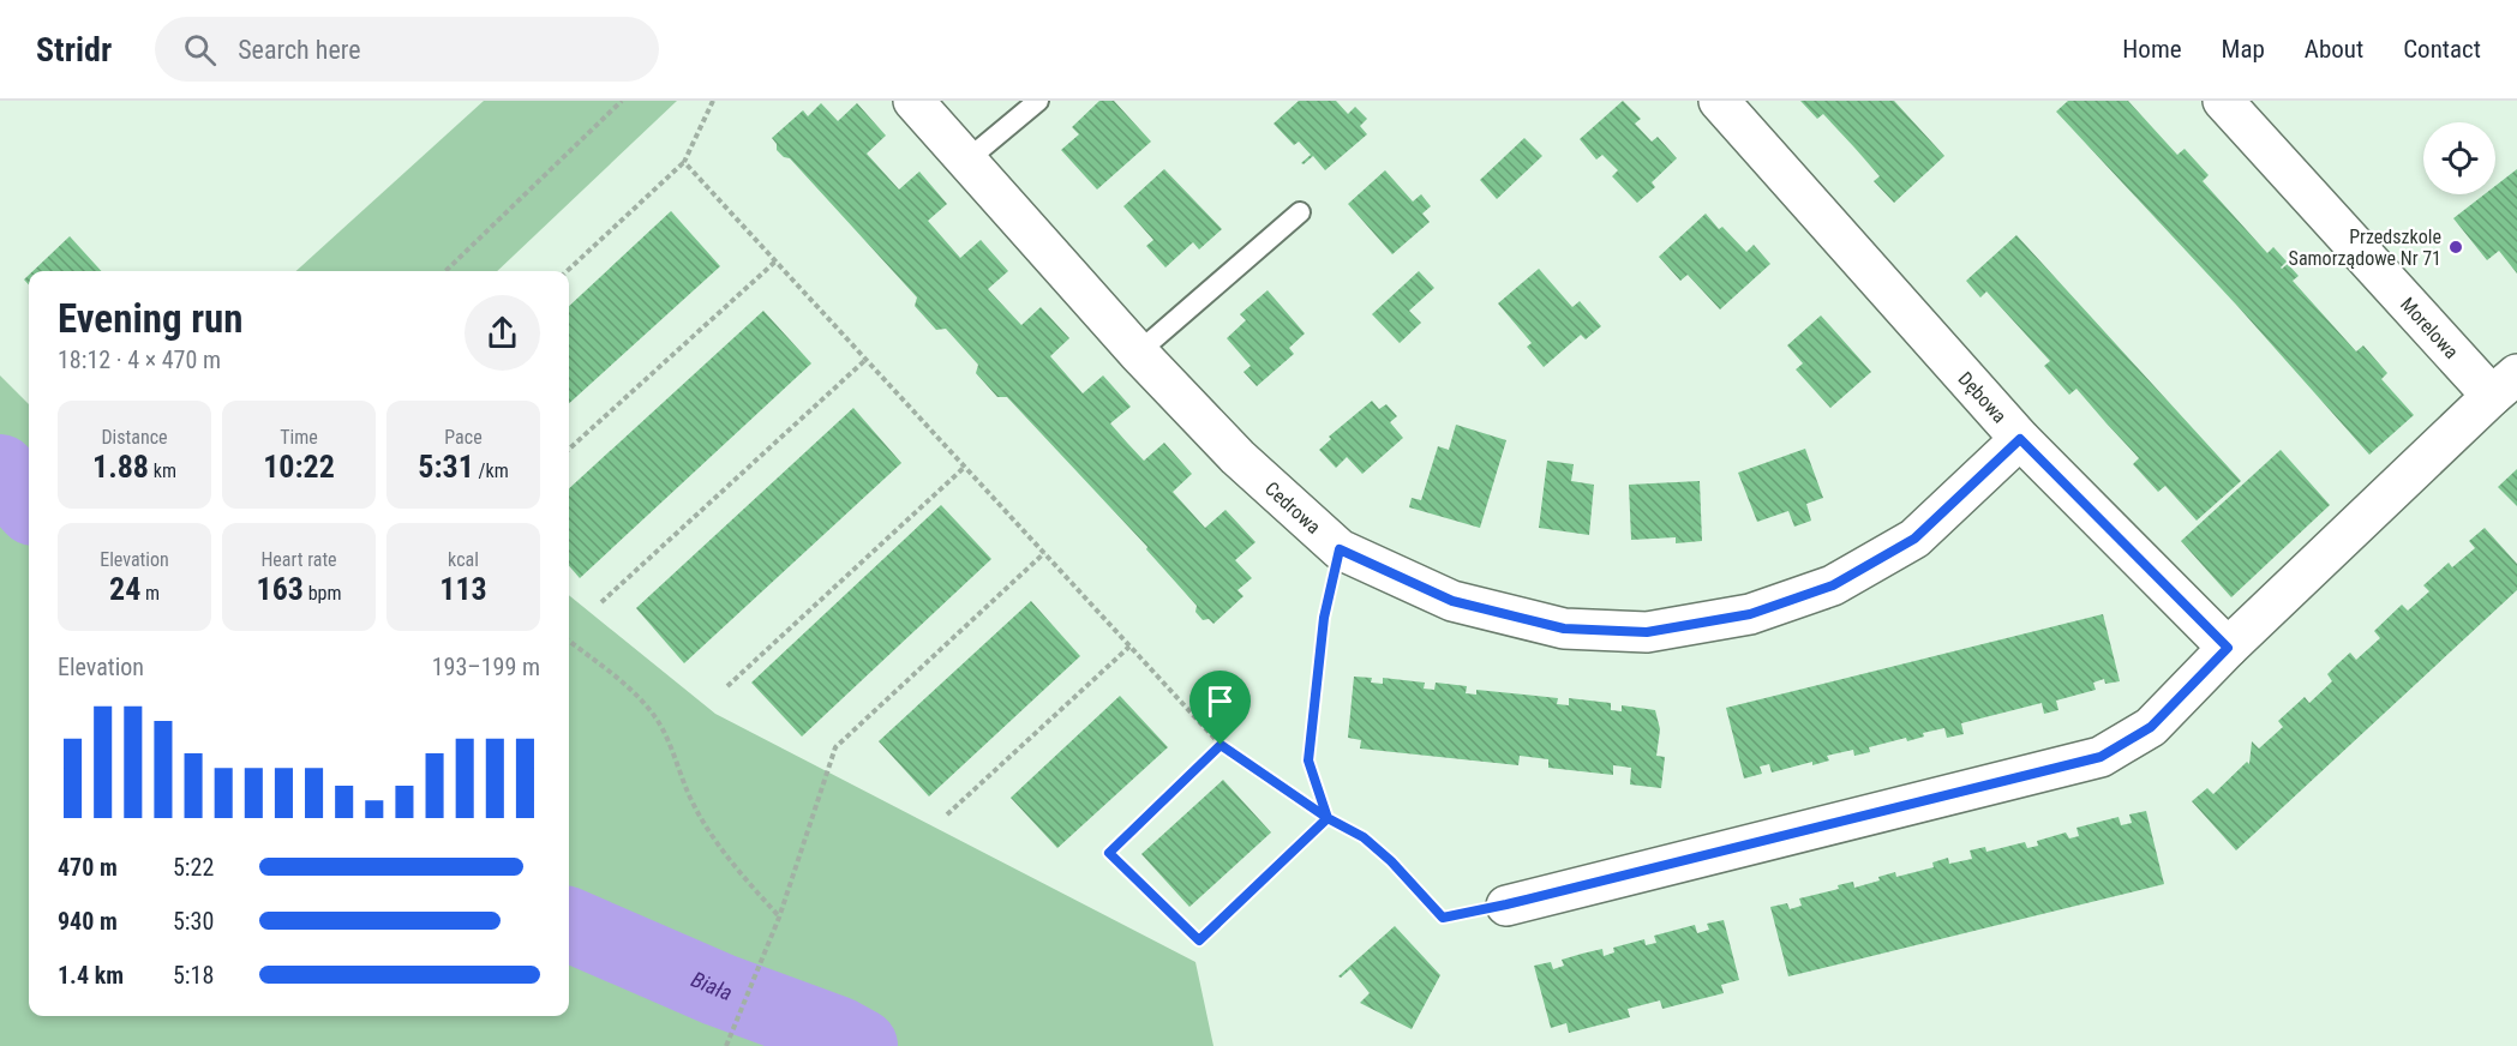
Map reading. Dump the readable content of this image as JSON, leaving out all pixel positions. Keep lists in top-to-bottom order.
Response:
{
  "streets": {
    "street": ["Morelowa", "Dębowa", "Cedrowa"]
  },
  "crossings": [
    ["Morelowa", "Dębowa"],
    ["Dębowa", "Cedrowa"]
  ],
  "water": ["Biała"],
  "places": ["Przedszkole Samorządowe Nr 71"],
  "page": {
    "header": "Stridr",
    "search": "Search here",
    "nav": [
      "Home",
      "Map",
      "About",
      "Contact"
    ],
    "heading": ["Evening run", "18:12 · 4 × 470 m"],
    "stats": [
      ["Distance", "1.88 km"],
      ["Time", "10:22"],
      ["Pace", "5:31 /km"],
      ["Elevation", "24 m"],
      ["Heart rate", "163 bpm"],
      ["kcal", "113"]
    ],
    "chart": ["Elevation", "193–199 m"],
    "list": [
      {
        "name": "470 m",
        "note": "5:22"
      },
      {
        "name": "940 m",
        "note": "5:30"
      },
      {
        "name": "1.4 km",
        "note": "5:18"
      }
    ]
  }
}
